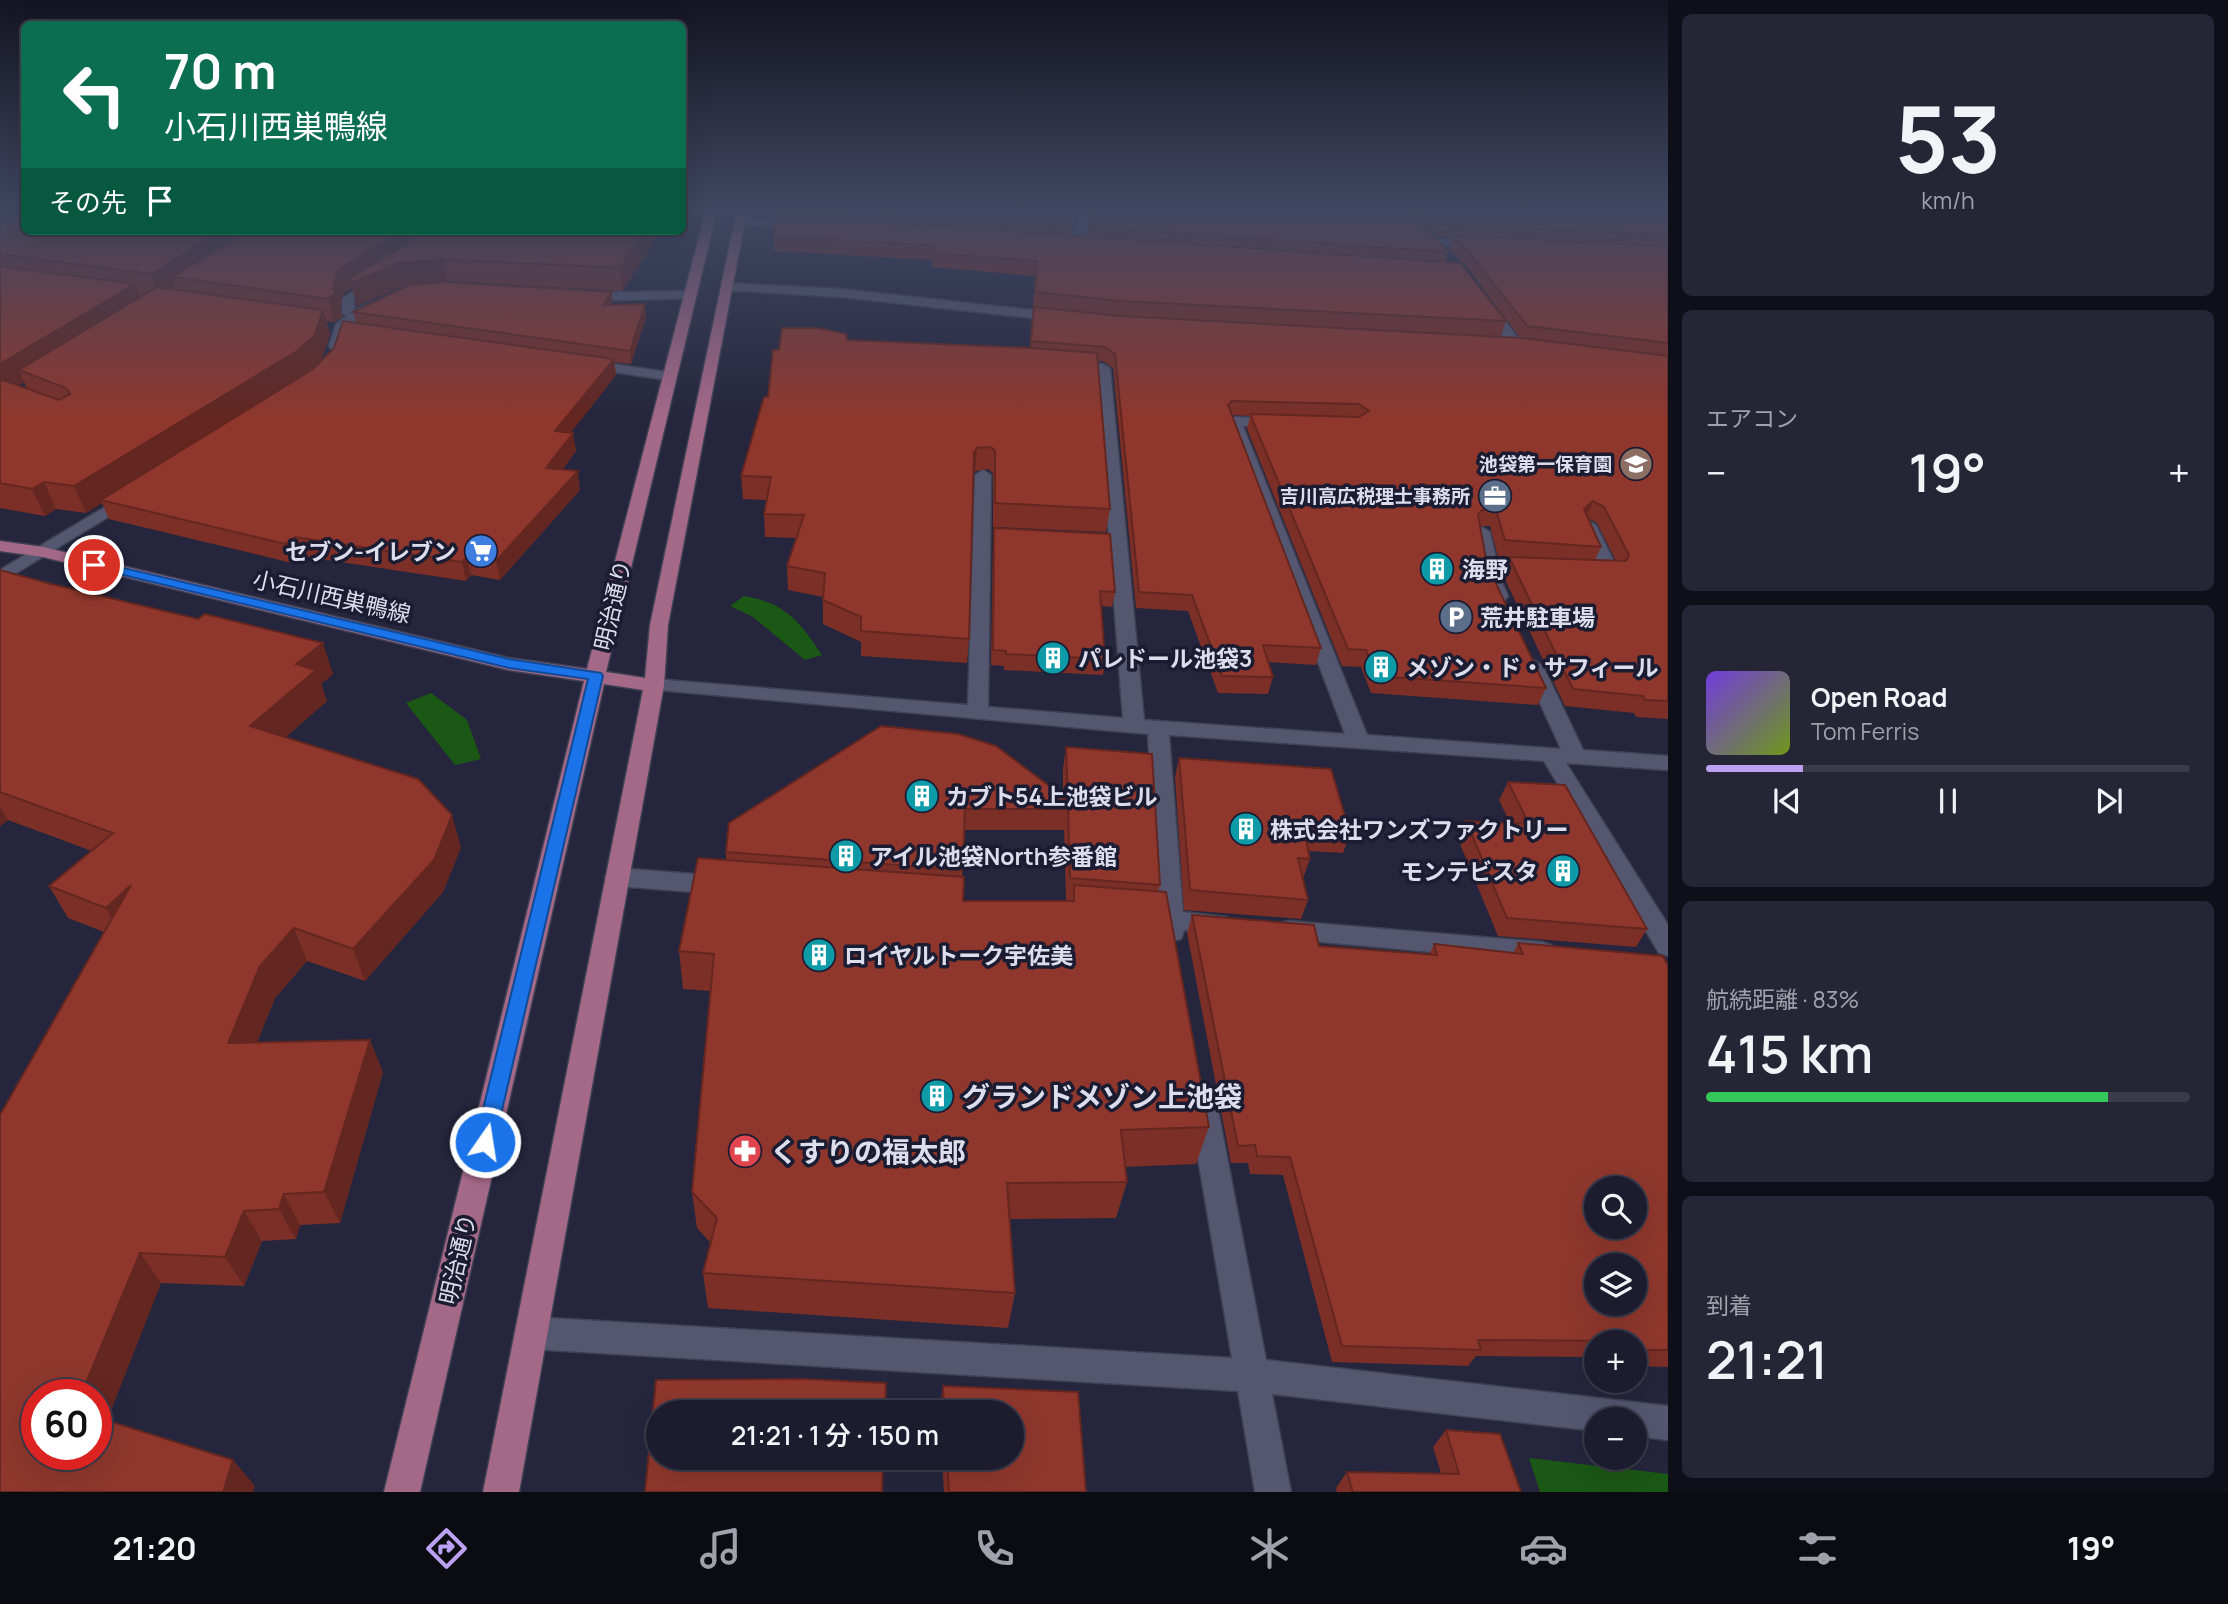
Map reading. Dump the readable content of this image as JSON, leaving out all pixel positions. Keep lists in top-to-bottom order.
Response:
{
  "streets": {
    "main road": ["小石川西巣鴨線", "明治通り"]
  },
  "crossings": [
    ["小石川西巣鴨線", "明治通り"]
  ],
  "places": {
    "school or university": ["池袋第一保育園"],
    "office": ["吉川高広税理士事務所"],
    "supermarket": ["セブン-イレブン"],
    "building": [
      "海野",
      "パレドール池袋3",
      "メゾン・ド・サフィール",
      "カブト54上池袋ビル",
      "株式会社ワンズファクトリー",
      "アイル池袋North参番館",
      "モンテビスタ",
      "ロイヤルトーク宇佐美",
      "グランドメゾン上池袋"
    ],
    "parking": ["荒井駐車場"],
    "pharmacy": ["くすりの福太郎"]
  },
  "page": {
    "tile": [
      ["53", "km/h"],
      "エアコン",
      ["航続距離 · 83%", "415 km"],
      ["到着", "21:21"]
    ],
    "turn": ["70 m", "小石川西巣鴨線"],
    "then": "その先",
    "heat": ["−", "19°", "+"],
    "song": ["Open Road", "Tom Ferris"],
    "map_buttons": ["+", "−"],
    "limit": "60",
    "trip": "21:21 · 1 分 · 150 m",
    "tabs": ["21:20", "19°"]
  }
}
